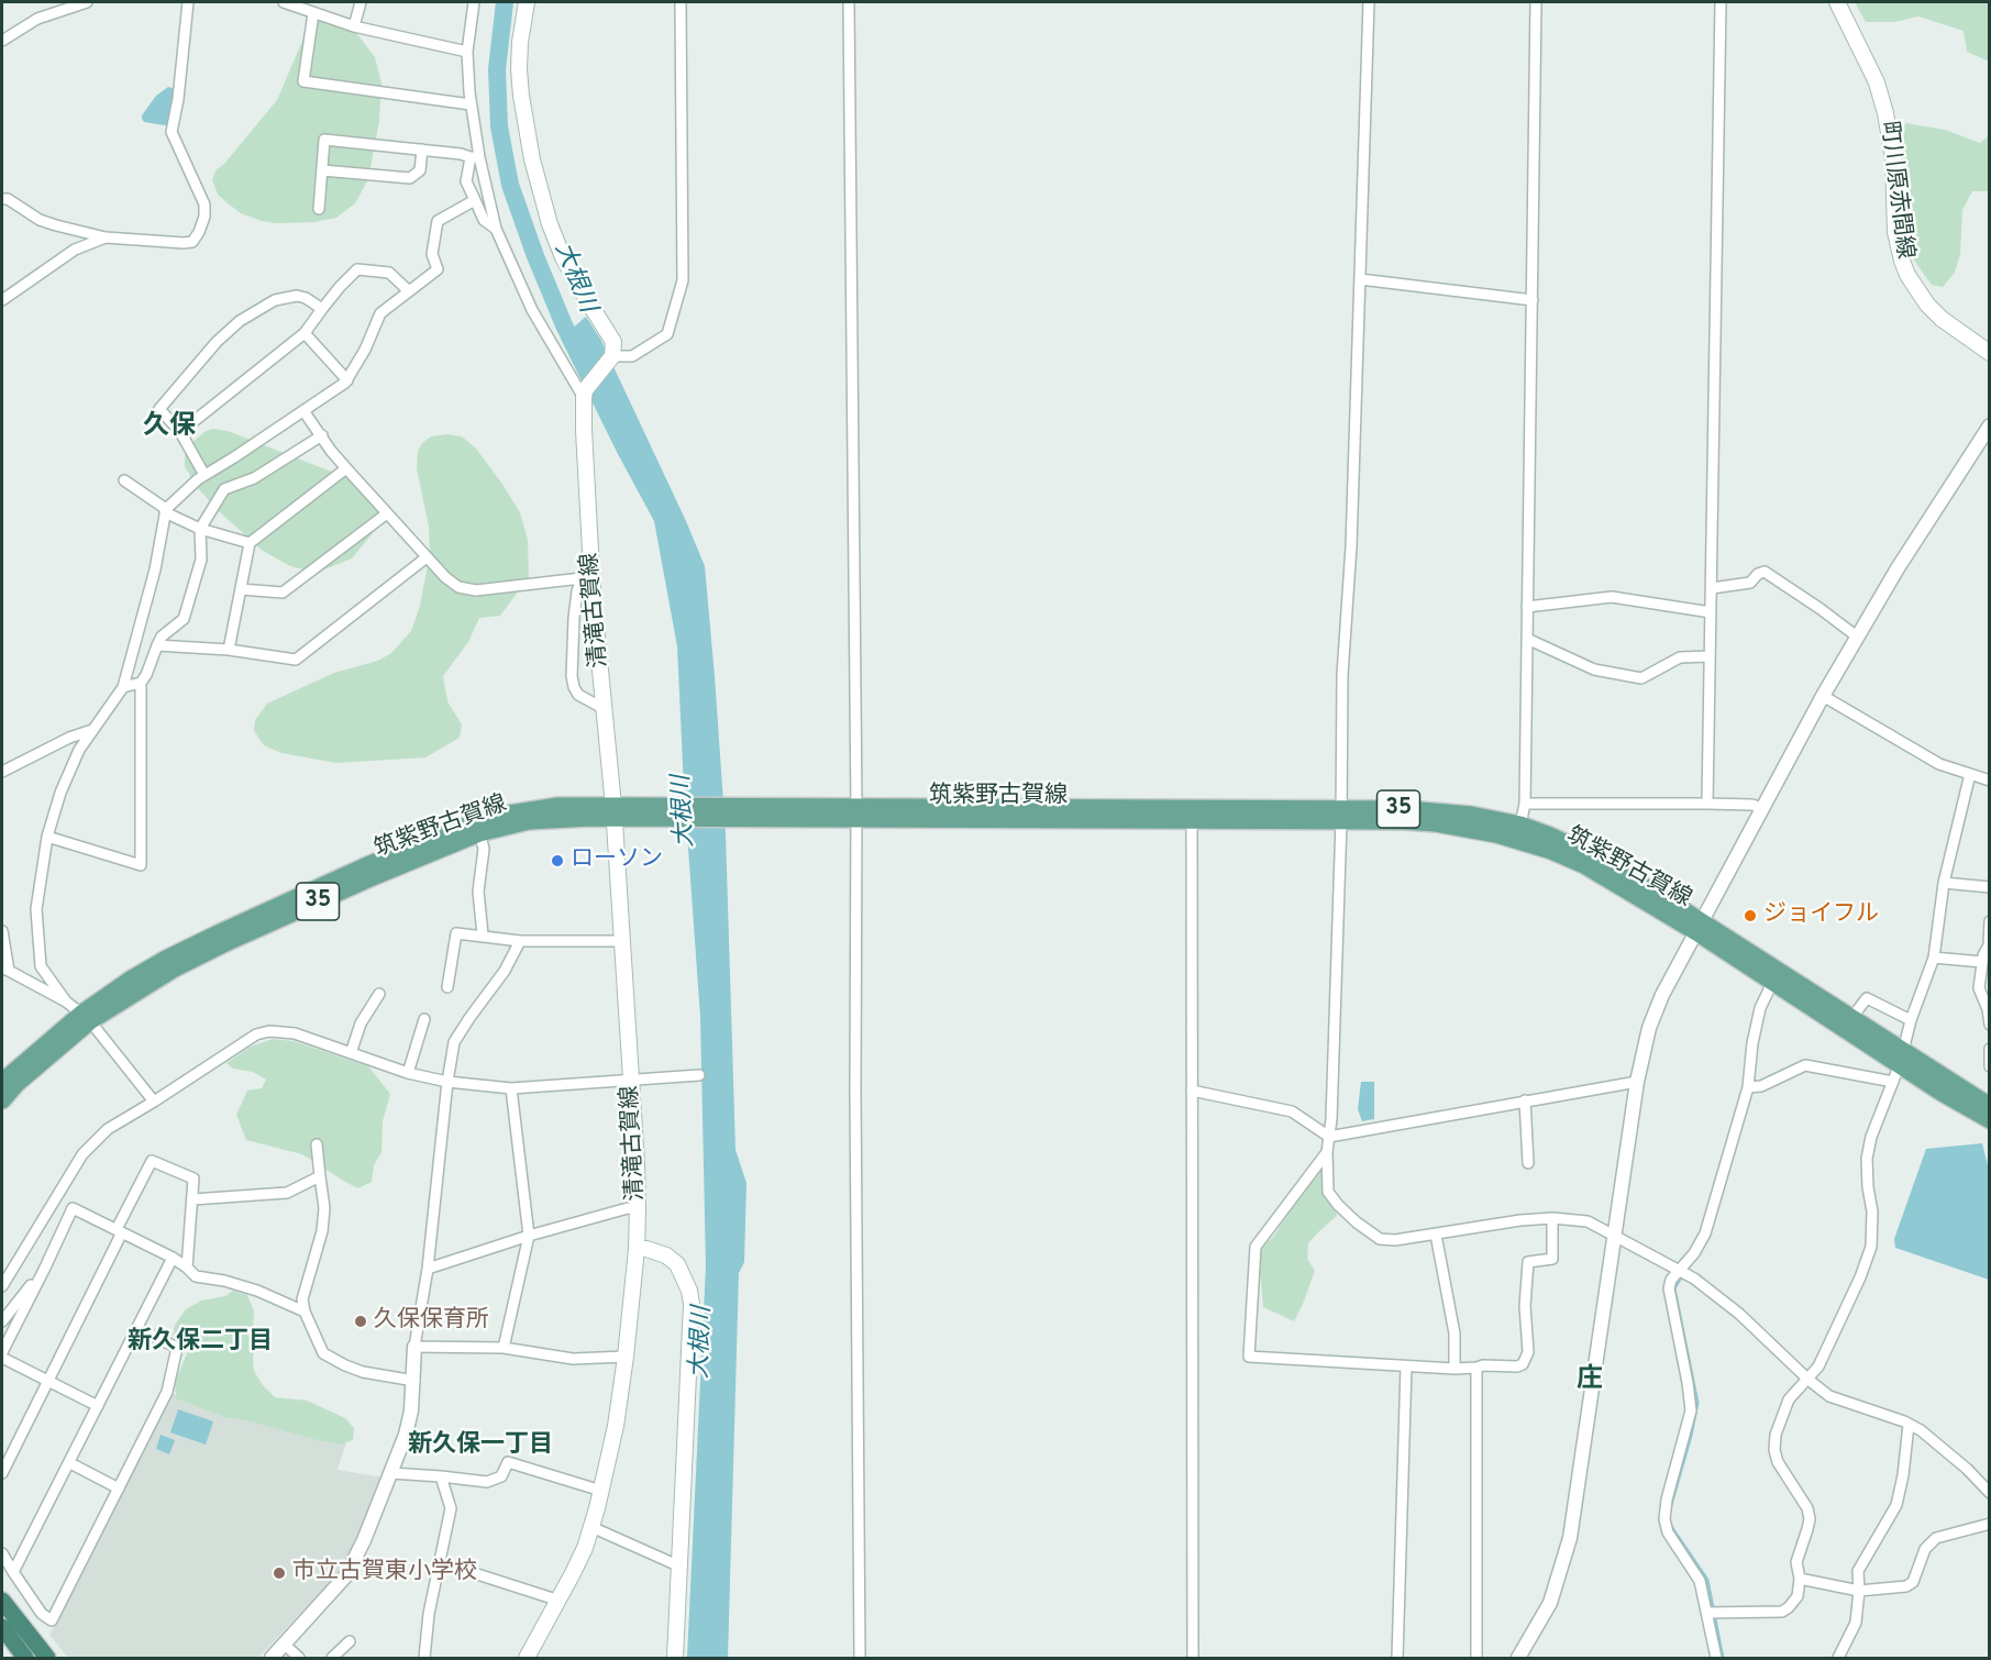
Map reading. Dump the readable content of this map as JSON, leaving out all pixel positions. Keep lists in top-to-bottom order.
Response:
{
  "streets": {
    "main road": [
      "町川原赤間線",
      "清滝古賀線",
      "筑紫野古賀線",
      "35"
    ]
  },
  "crossings": [
    ["清滝古賀線", "筑紫野古賀線"]
  ],
  "districts": [
    "久保",
    "新久保二丁目",
    "庄",
    "新久保一丁目"
  ],
  "water": ["大根川"],
  "places": [
    "ローソン",
    "ジョイフル",
    "久保保育所",
    "市立古賀東小学校"
  ]
}
